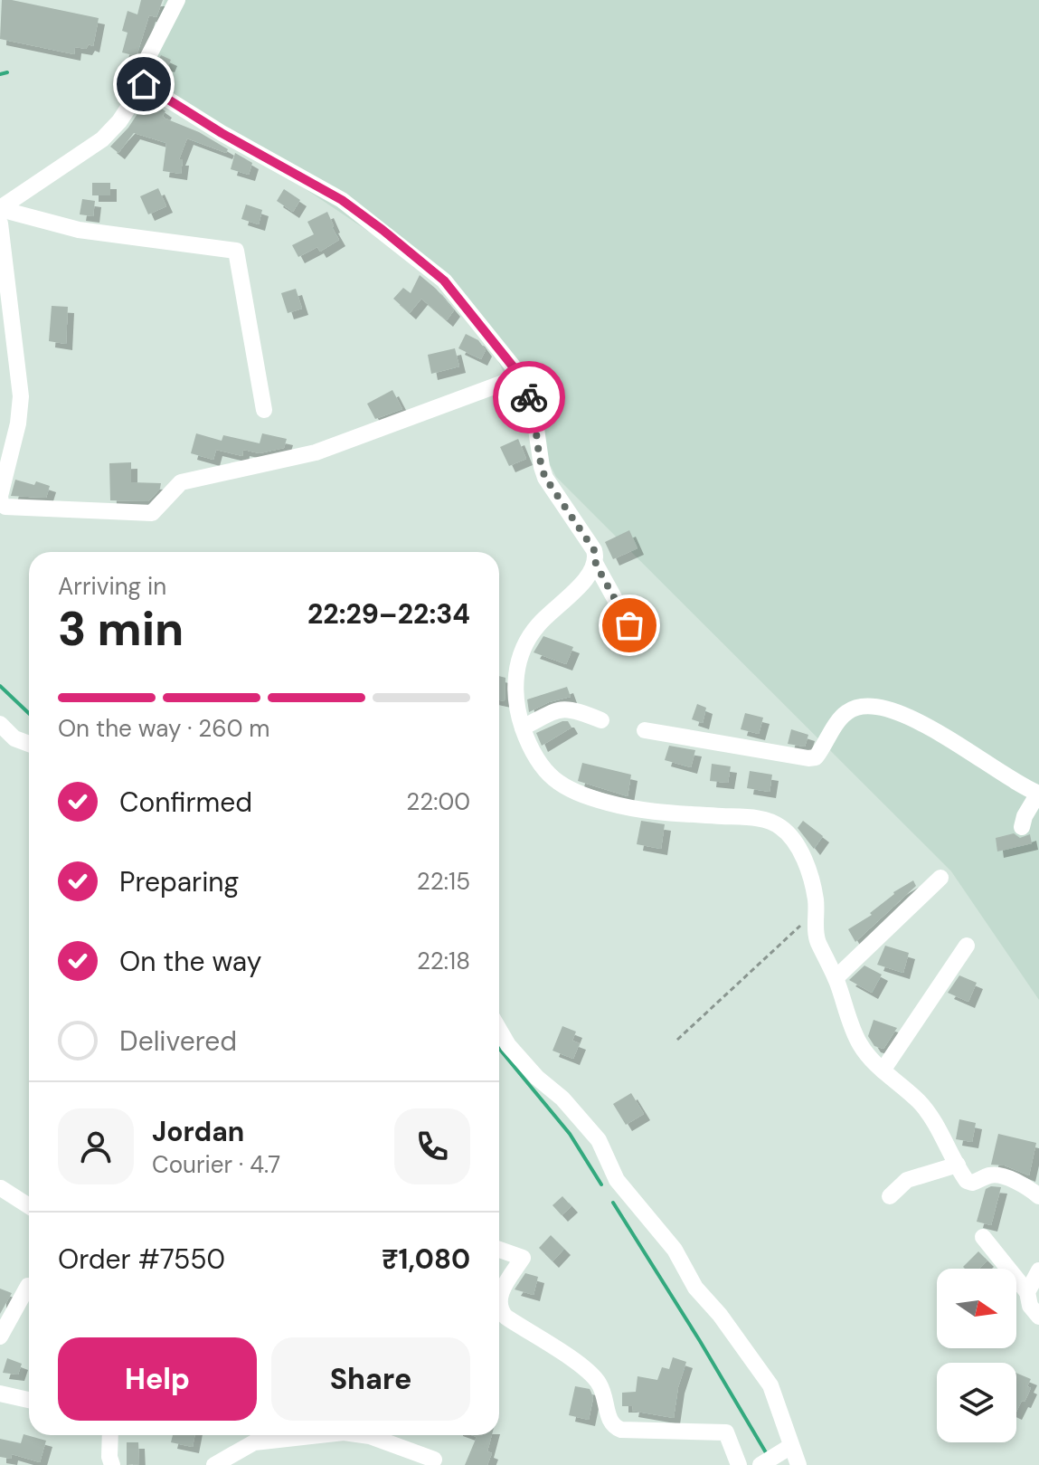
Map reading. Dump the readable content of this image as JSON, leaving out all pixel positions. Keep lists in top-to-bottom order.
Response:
{
  "north": "right",
  "page": {
    "heading": ["3 min", "Arriving in", "22:29–22:34"],
    "panel": [
      "Jordan",
      "Courier · 4.7",
      "Order #7550",
      "₹1,080"
    ],
    "bar": "On the way · 260 m",
    "list": [
      ["Confirmed", "22:00"],
      ["Preparing", "22:15"],
      ["On the way", "22:18"],
      "Delivered"
    ],
    "buttons": ["Help", "Share"]
  }
}
